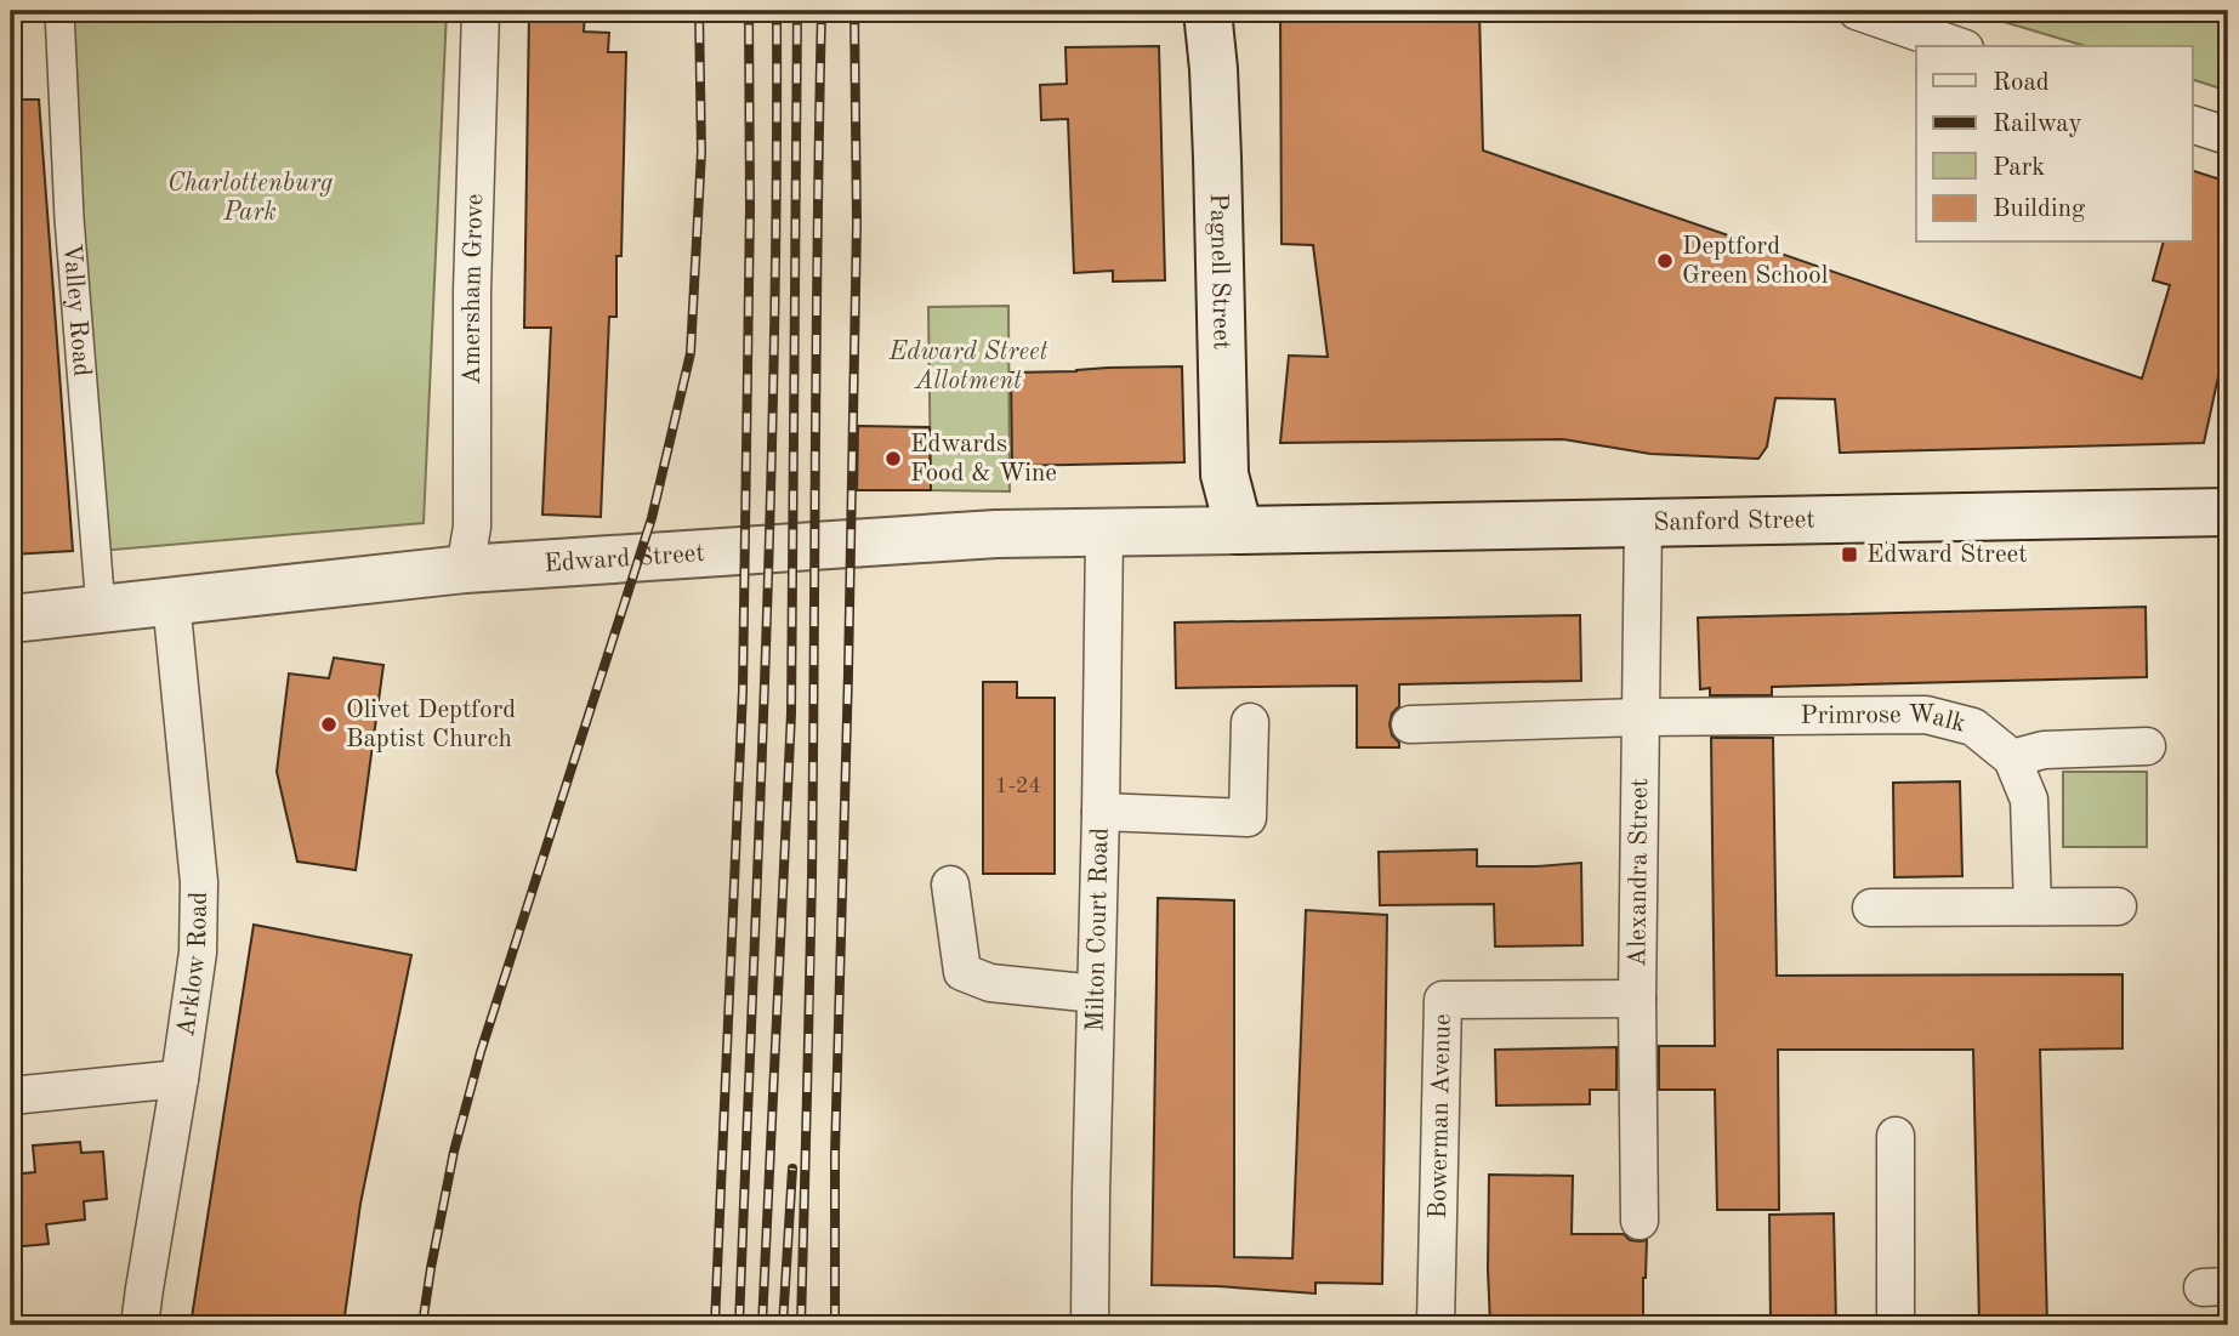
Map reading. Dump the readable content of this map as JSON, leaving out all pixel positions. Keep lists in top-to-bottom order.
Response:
{
  "streets": {
    "main road": ["Pagnell Street", "Sanford Street", "Edward Street"],
    "street": [
      "Amersham Grove",
      "Valley Road",
      "Primrose Walk",
      "Alexandra Street",
      "Milton Court Road",
      "Arklow Road",
      "Bowerman Avenue"
    ]
  },
  "crossings": [
    ["Pagnell Street", "Sanford Street"],
    ["Pagnell Street", "Edward Street"],
    ["Amersham Grove", "Edward Street"],
    ["Valley Road", "Edward Street"],
    ["Sanford Street", "Edward Street"],
    ["Sanford Street", "Alexandra Street"],
    ["Edward Street", "Milton Court Road"],
    ["Edward Street", "Arklow Road"],
    ["Primrose Walk", "Alexandra Street"],
    ["Alexandra Street", "Bowerman Avenue"]
  ],
  "parks": ["Charlottenburg Park", "Edward Street Allotment"],
  "places": {
    "other": ["Deptford Green School", "Edwards Food & Wine", "Olivet Deptford Baptist Church"],
    "transit": ["Edward Street"]
  },
  "house_numbers": ["1-24"],
  "legend": [
    "Road",
    "Railway",
    "Park",
    "Building"
  ]
}
